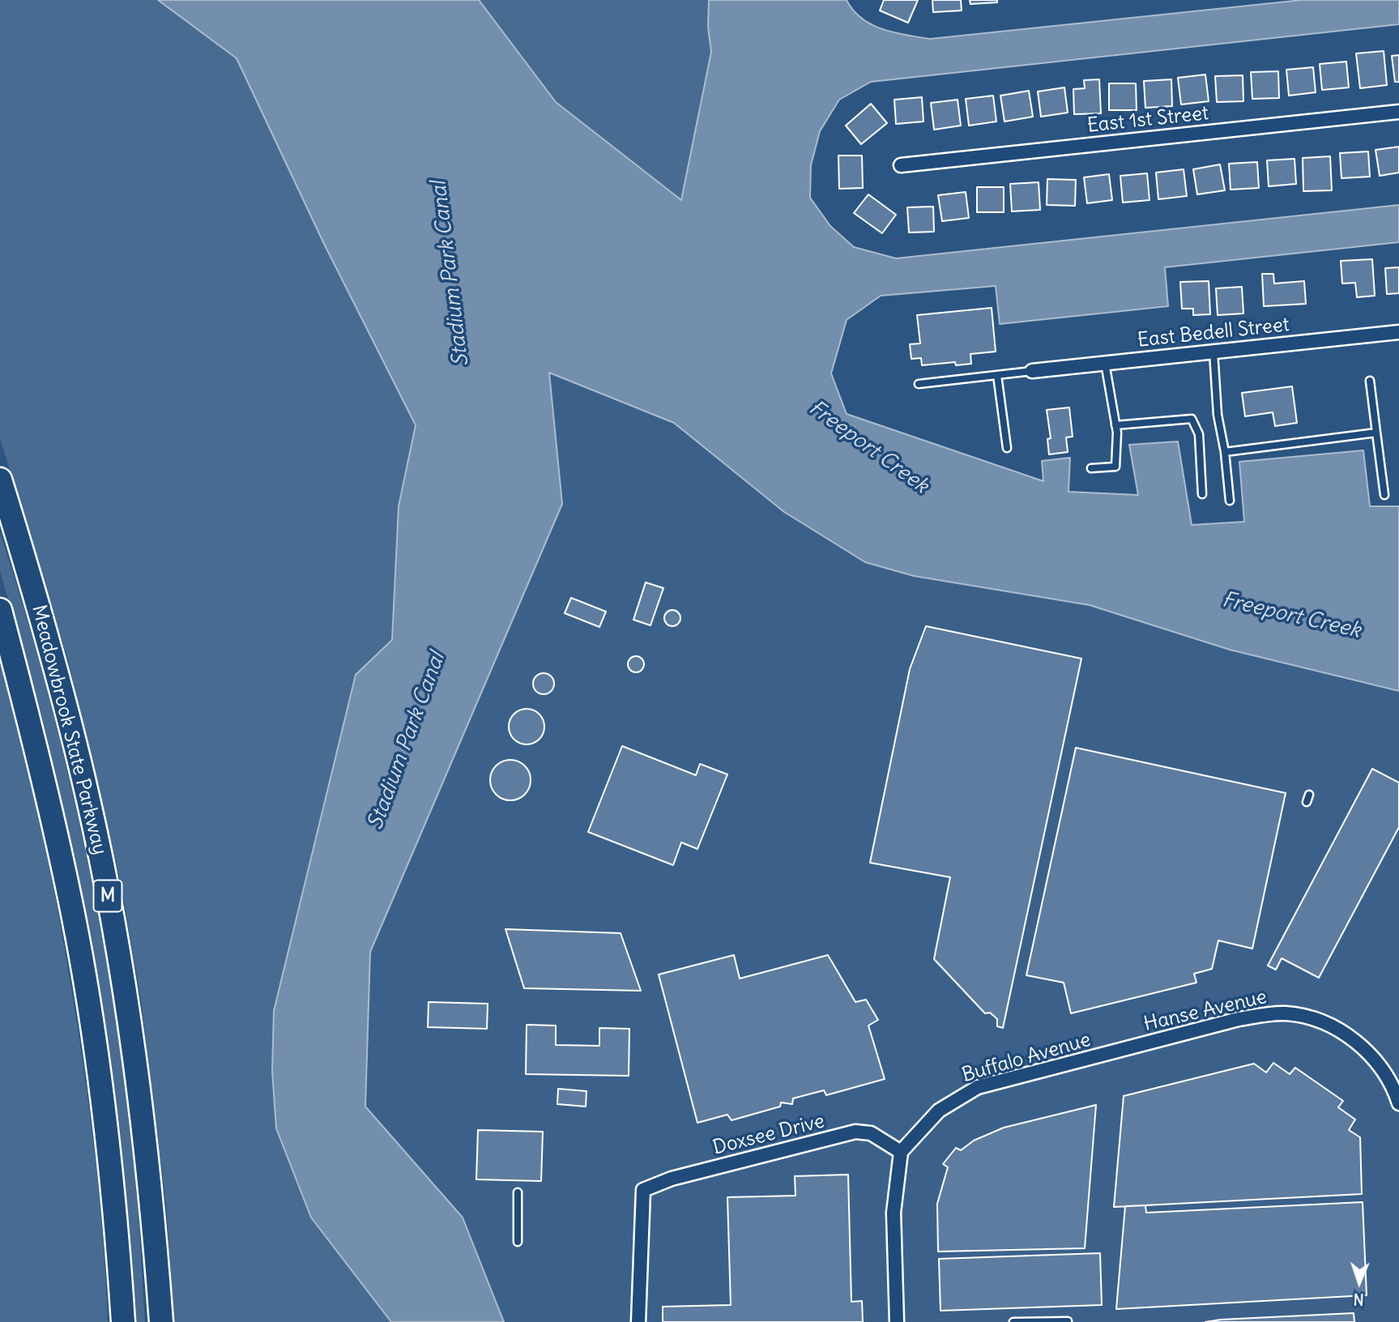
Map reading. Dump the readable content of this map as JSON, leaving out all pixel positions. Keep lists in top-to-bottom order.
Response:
{
  "streets": {
    "highway": ["Meadowbrook State Parkway", "M"],
    "street": [
      "East 1st Street",
      "East Bedell Street",
      "Hanse Avenue",
      "Buffalo Avenue",
      "Doxsee Drive"
    ]
  },
  "crossings": [
    ["Hanse Avenue", "Buffalo Avenue"],
    ["Buffalo Avenue", "Doxsee Drive"]
  ],
  "water": ["Stadium Park Canal", "Freeport Creek"],
  "north": "bottom"
}
